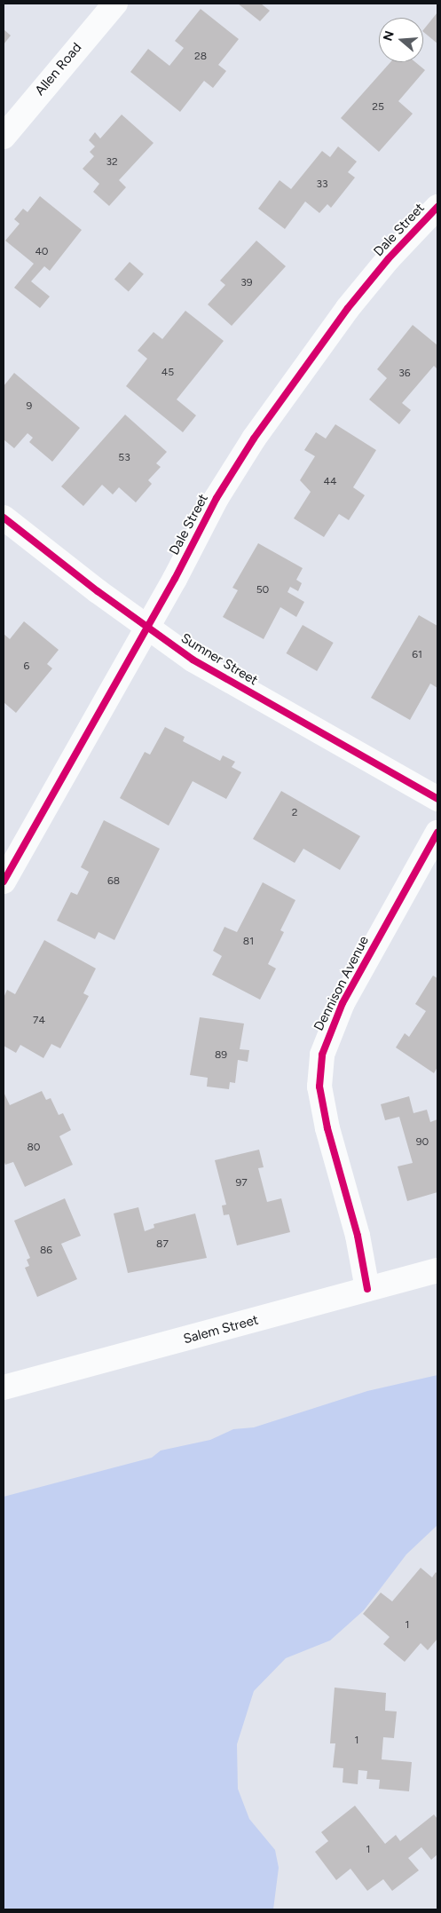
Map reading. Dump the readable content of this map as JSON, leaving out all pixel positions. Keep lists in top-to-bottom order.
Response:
{
  "streets": {
    "street": [
      "Allen Road",
      "Dale Street",
      "Sumner Street",
      "Dennison Avenue",
      "Salem Street"
    ]
  },
  "crossings": [
    ["Dale Street", "Sumner Street"],
    ["Dennison Avenue", "Salem Street"]
  ],
  "house_numbers": [
    "28",
    "25",
    "32",
    "33",
    "40",
    "39",
    "45",
    "36",
    "9",
    "53",
    "44",
    "50",
    "61",
    "6",
    "2",
    "68",
    "81",
    "74",
    "89",
    "90",
    "80",
    "97",
    "87",
    "86",
    "1",
    "1",
    "1"
  ],
  "north": "left"
}
